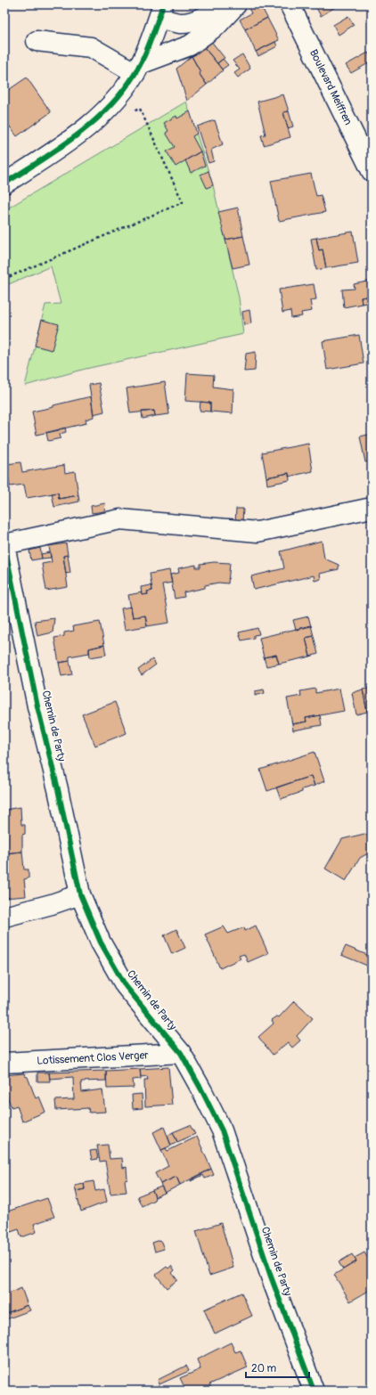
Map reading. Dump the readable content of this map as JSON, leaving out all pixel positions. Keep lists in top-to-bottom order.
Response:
{
  "streets": {
    "street": ["Boulevard Meiffren", "Chemin de Party", "Lotissement Clos Verger"]
  },
  "crossings": [
    ["Chemin de Party", "Lotissement Clos Verger"]
  ],
  "scale_bar": "20 m"
}
